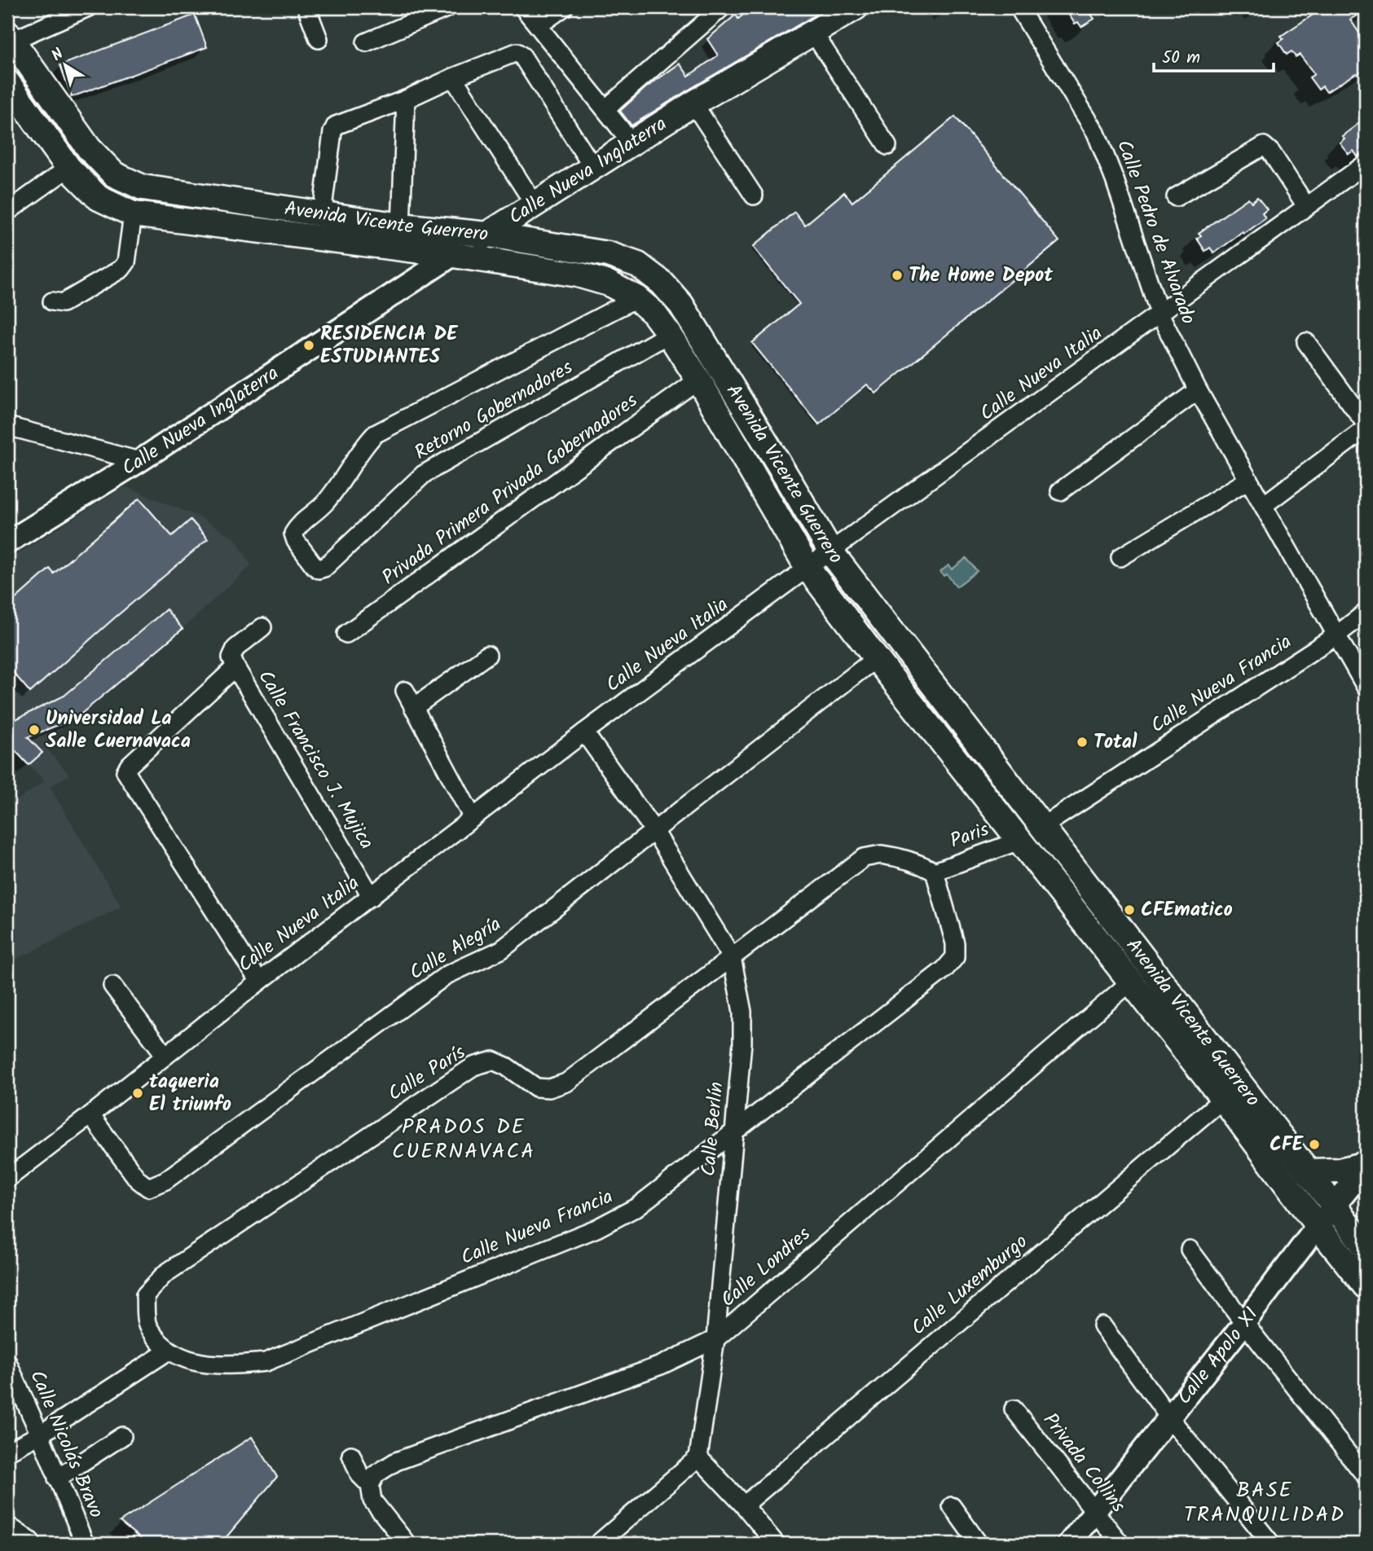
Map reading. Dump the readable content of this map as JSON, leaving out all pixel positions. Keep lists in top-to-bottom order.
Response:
{
  "streets": {
    "main road": ["Calle Nueva Inglaterra", "Avenida Vicente Guerrero"],
    "street": [
      "Calle Pedro de Alvarado",
      "Calle Nueva Italia",
      "Retorno Gobernadores",
      "Privada Primera Privada Gobernadores",
      "Calle Nueva Francia",
      "Calle Francisco J. Mujica",
      "Paris",
      "Calle Alegría",
      "Calle París",
      "Calle Berlín",
      "Calle Londres",
      "Calle Luxemburgo",
      "Calle Apolo XI",
      "Calle Nicolás Bravo",
      "Privada Collins"
    ]
  },
  "crossings": [
    ["Calle Nueva Inglaterra", "Avenida Vicente Guerrero"],
    ["Avenida Vicente Guerrero", "Calle Nueva Italia"],
    ["Avenida Vicente Guerrero", "Retorno Gobernadores"],
    ["Avenida Vicente Guerrero", "Privada Primera Privada Gobernadores"],
    ["Avenida Vicente Guerrero", "Calle Nueva Francia"],
    ["Avenida Vicente Guerrero", "Paris"],
    ["Avenida Vicente Guerrero", "Calle Alegría"],
    ["Avenida Vicente Guerrero", "Calle Londres"],
    ["Avenida Vicente Guerrero", "Calle Luxemburgo"],
    ["Avenida Vicente Guerrero", "Calle Apolo XI"],
    ["Calle Pedro de Alvarado", "Calle Nueva Italia"],
    ["Calle Pedro de Alvarado", "Calle Nueva Francia"],
    ["Calle Nueva Italia", "Calle Francisco J. Mujica"],
    ["Calle Nueva Italia", "Calle Alegría"],
    ["Calle Nueva Italia", "Calle Berlín"],
    ["Calle Nueva Francia", "Paris"],
    ["Calle Nueva Francia", "Calle París"],
    ["Calle Nueva Francia", "Calle Berlín"],
    ["Paris", "Calle París"],
    ["Calle Alegría", "Calle Berlín"],
    ["Calle París", "Calle Berlín"],
    ["Calle Berlín", "Calle Londres"],
    ["Calle Apolo XI", "Privada Collins"]
  ],
  "districts": ["PRADOS DE CUERNAVACA", "BASE TRANQUILIDAD"],
  "places": [
    "The Home Depot",
    "RESIDENCIA DE ESTUDIANTES",
    "Universidad La Salle Cuernavaca",
    "Total",
    "CFEmatico",
    "taqueria El triunfo",
    "CFE"
  ],
  "scale_bar": "50 m",
  "north": "top left"
}
